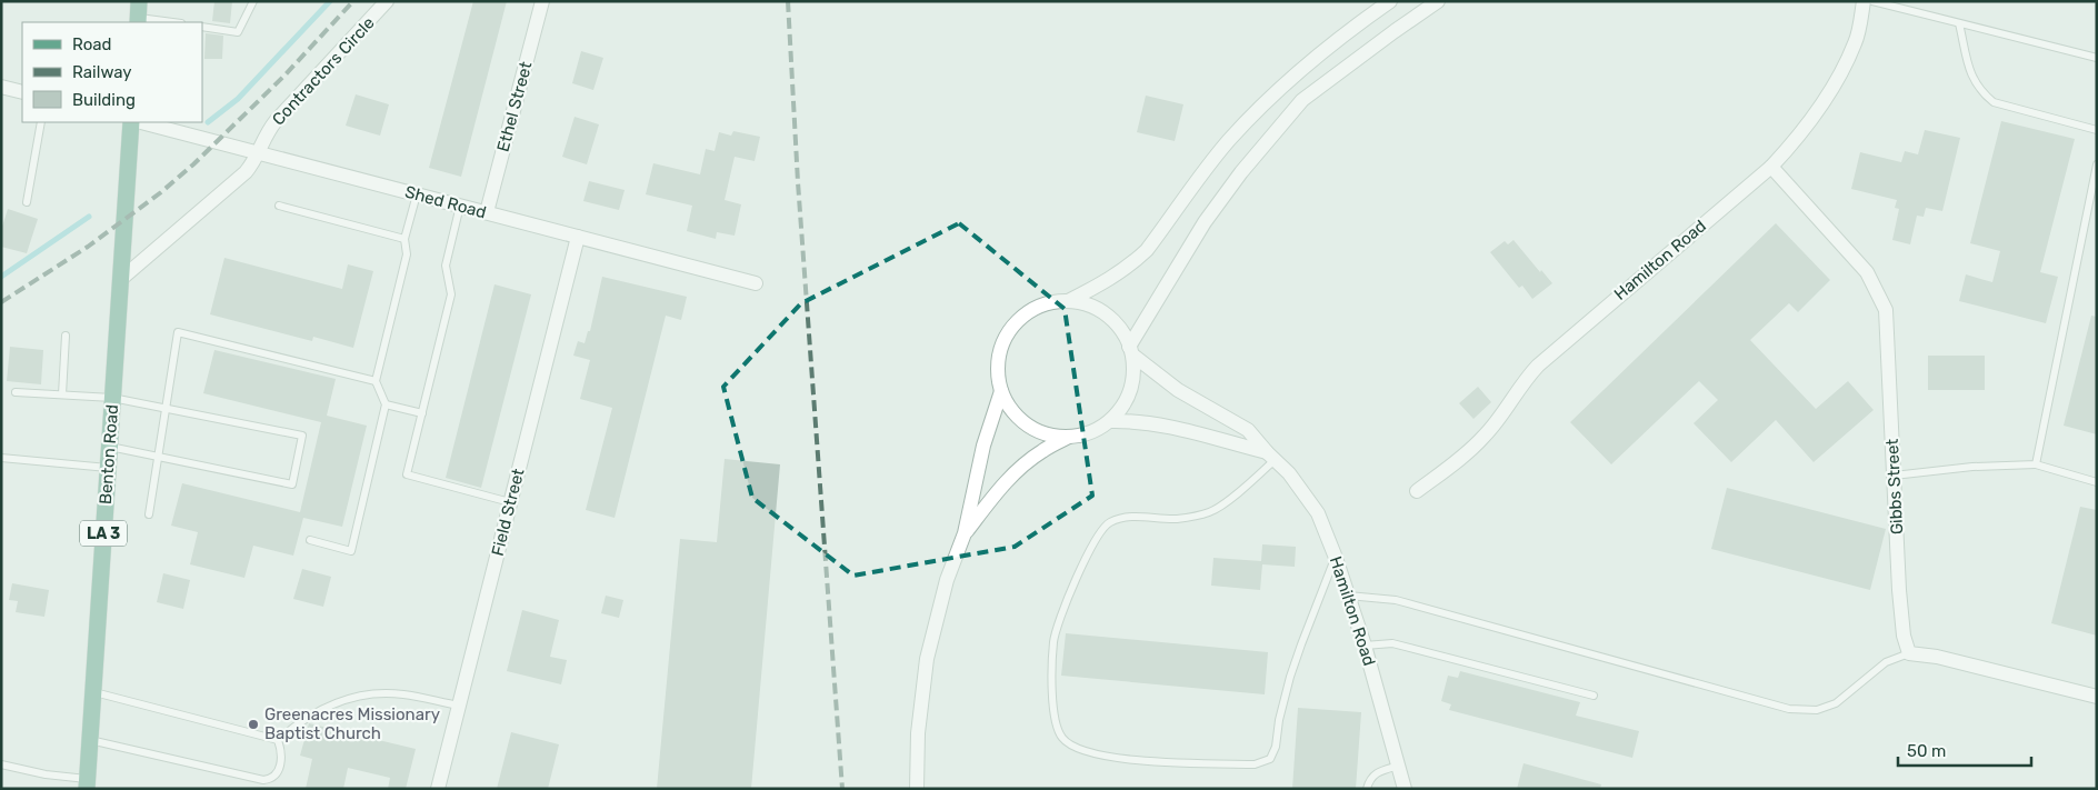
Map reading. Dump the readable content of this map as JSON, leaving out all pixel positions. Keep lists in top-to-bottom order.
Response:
{
  "streets": {
    "main road": ["Benton Road", "LA 3"],
    "street": [
      "Contractors Circle",
      "Ethel Street",
      "Shed Road",
      "Hamilton Road",
      "Gibbs Street",
      "Field Street"
    ]
  },
  "crossings": [
    ["Contractors Circle", "Shed Road"],
    ["Contractors Circle", "Benton Road"],
    ["Ethel Street", "Shed Road"],
    ["Shed Road", "Field Street"],
    ["Hamilton Road", "Gibbs Street"]
  ],
  "places": ["Greenacres Missionary Baptist Church"],
  "legend": ["Road", "Railway", "Building"],
  "scale_bar": "50 m"
}
